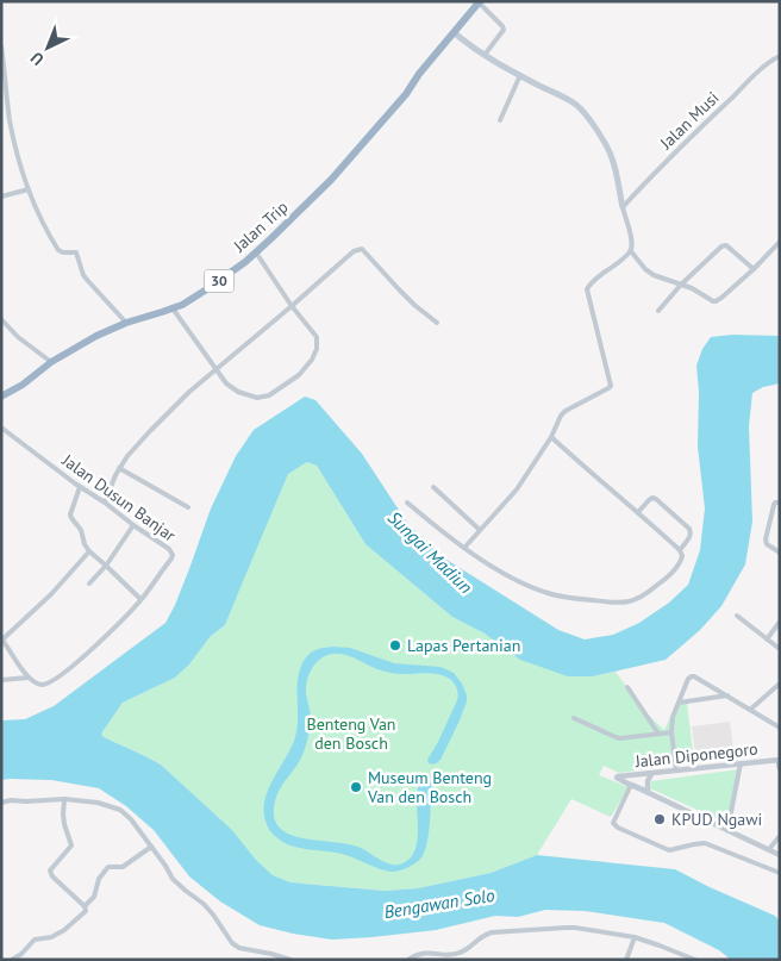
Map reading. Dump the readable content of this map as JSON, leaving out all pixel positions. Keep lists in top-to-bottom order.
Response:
{
  "streets": {
    "highway": ["Jalan Trip", "30"],
    "street": ["Jalan Musi", "Jalan Dusun Banjar", "Jalan Diponegoro"]
  },
  "water": ["Sungai Madiun", "Bengawan Solo"],
  "parks": ["Benteng Van den Bosch"],
  "places": ["Lapas Pertanian", "Museum Benteng Van den Bosch", "KPUD Ngawi"],
  "north": "bottom left"
}
